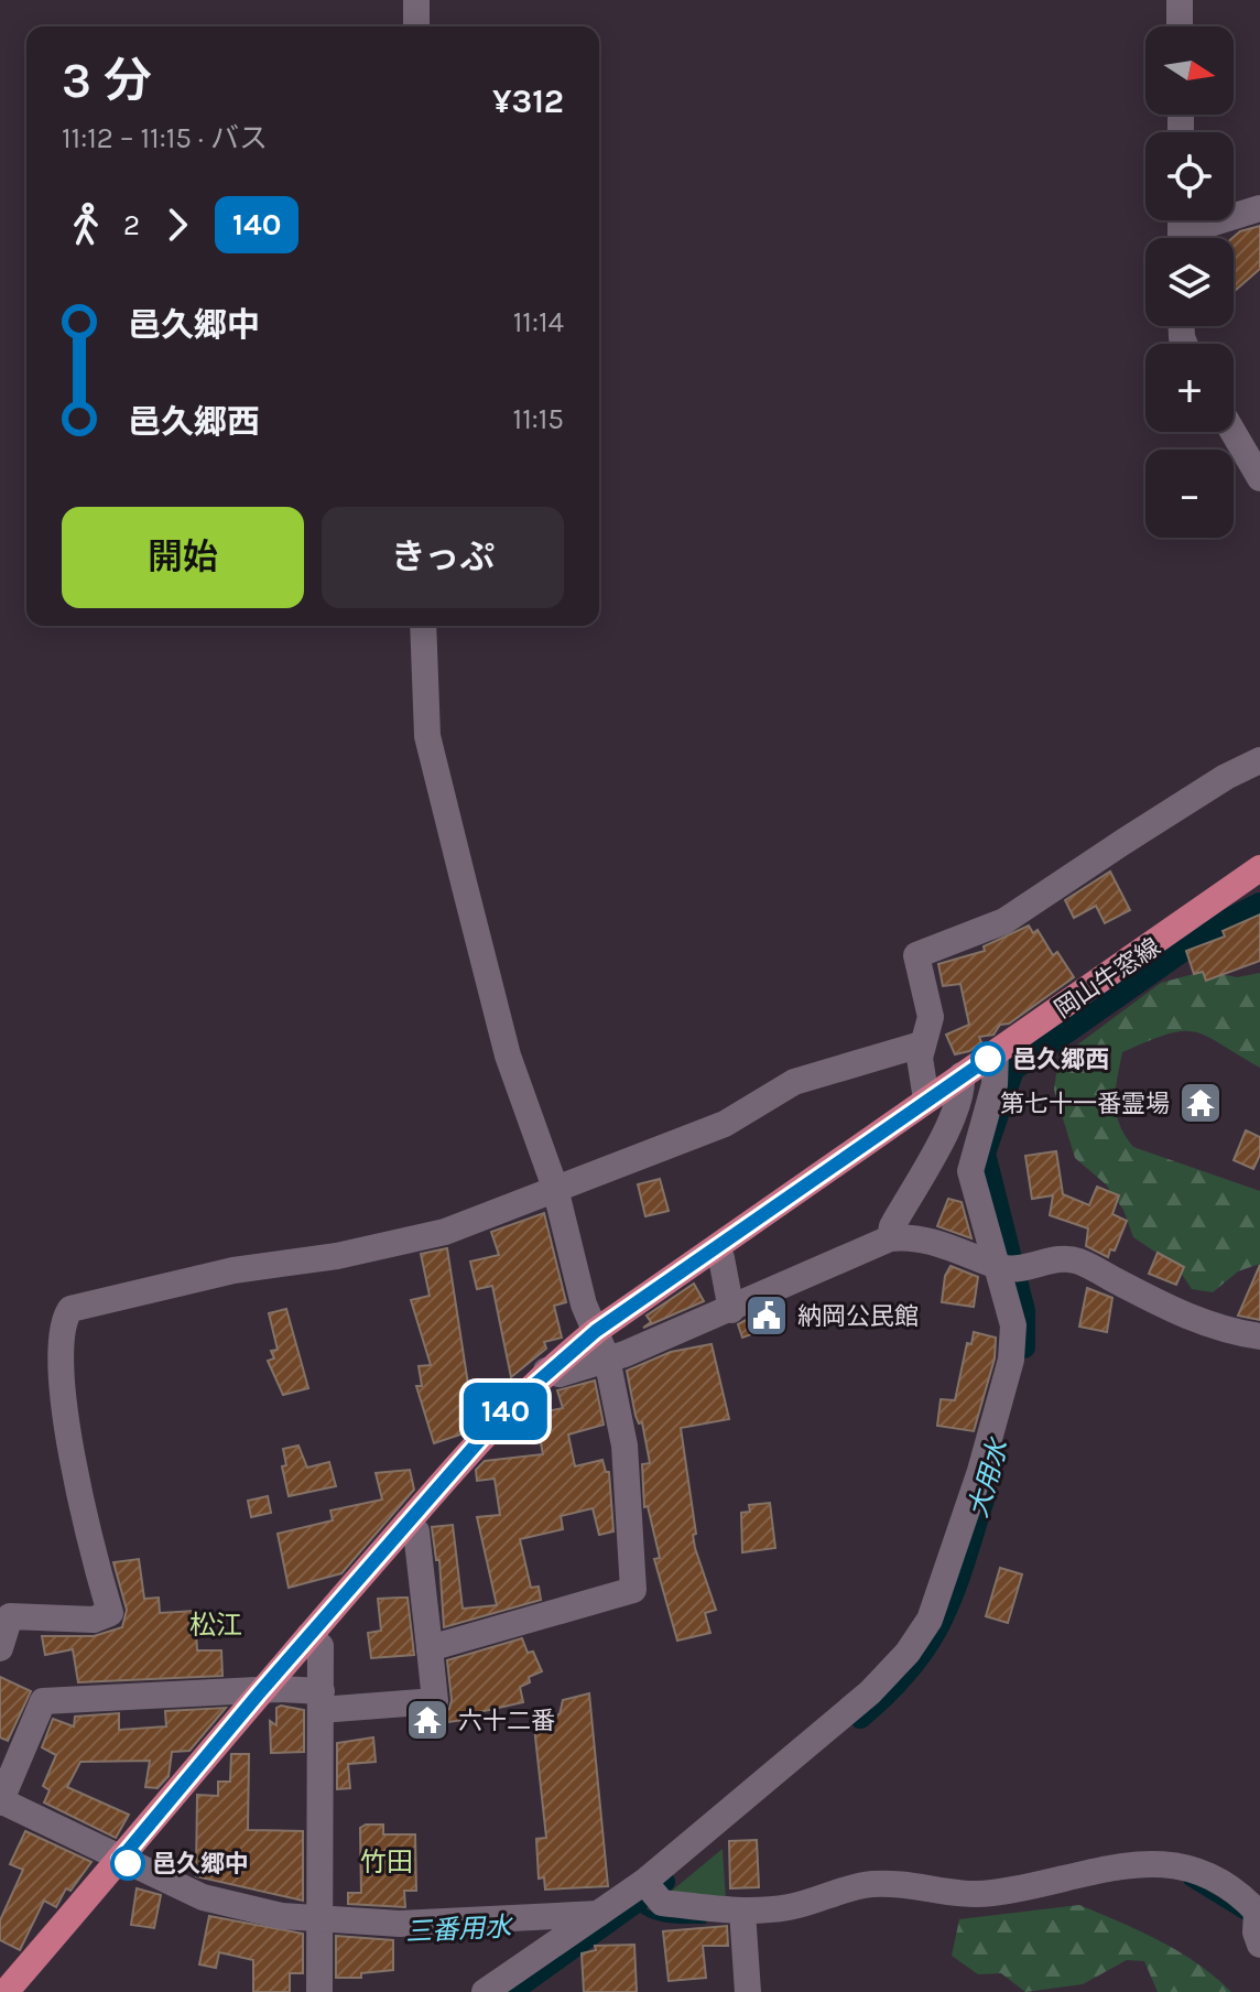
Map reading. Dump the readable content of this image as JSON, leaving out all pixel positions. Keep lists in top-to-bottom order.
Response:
{
  "streets": {
    "main road": ["岡山牛窓線"]
  },
  "districts": ["松江", "竹田"],
  "water": ["大用水", "三番用水"],
  "places": {
    "other": ["邑久郷西", "邑久郷中"],
    "temple": ["第七十一番霊場", "六十二番"],
    "public building": ["納岡公民館"]
  },
  "lines": ["bus line 140"],
  "north": "right",
  "page": {
    "on_map": "140",
    "map_buttons": ["+", "−"],
    "heading": ["3 分", "11:12 – 11:15 · バス", "¥312"],
    "legs": ["2", "140"],
    "list": [
      {
        "name": "邑久郷中",
        "value": "11:14"
      },
      {
        "name": "邑久郷西",
        "value": "11:15"
      }
    ],
    "buttons": ["開始", "きっぷ"]
  }
}
